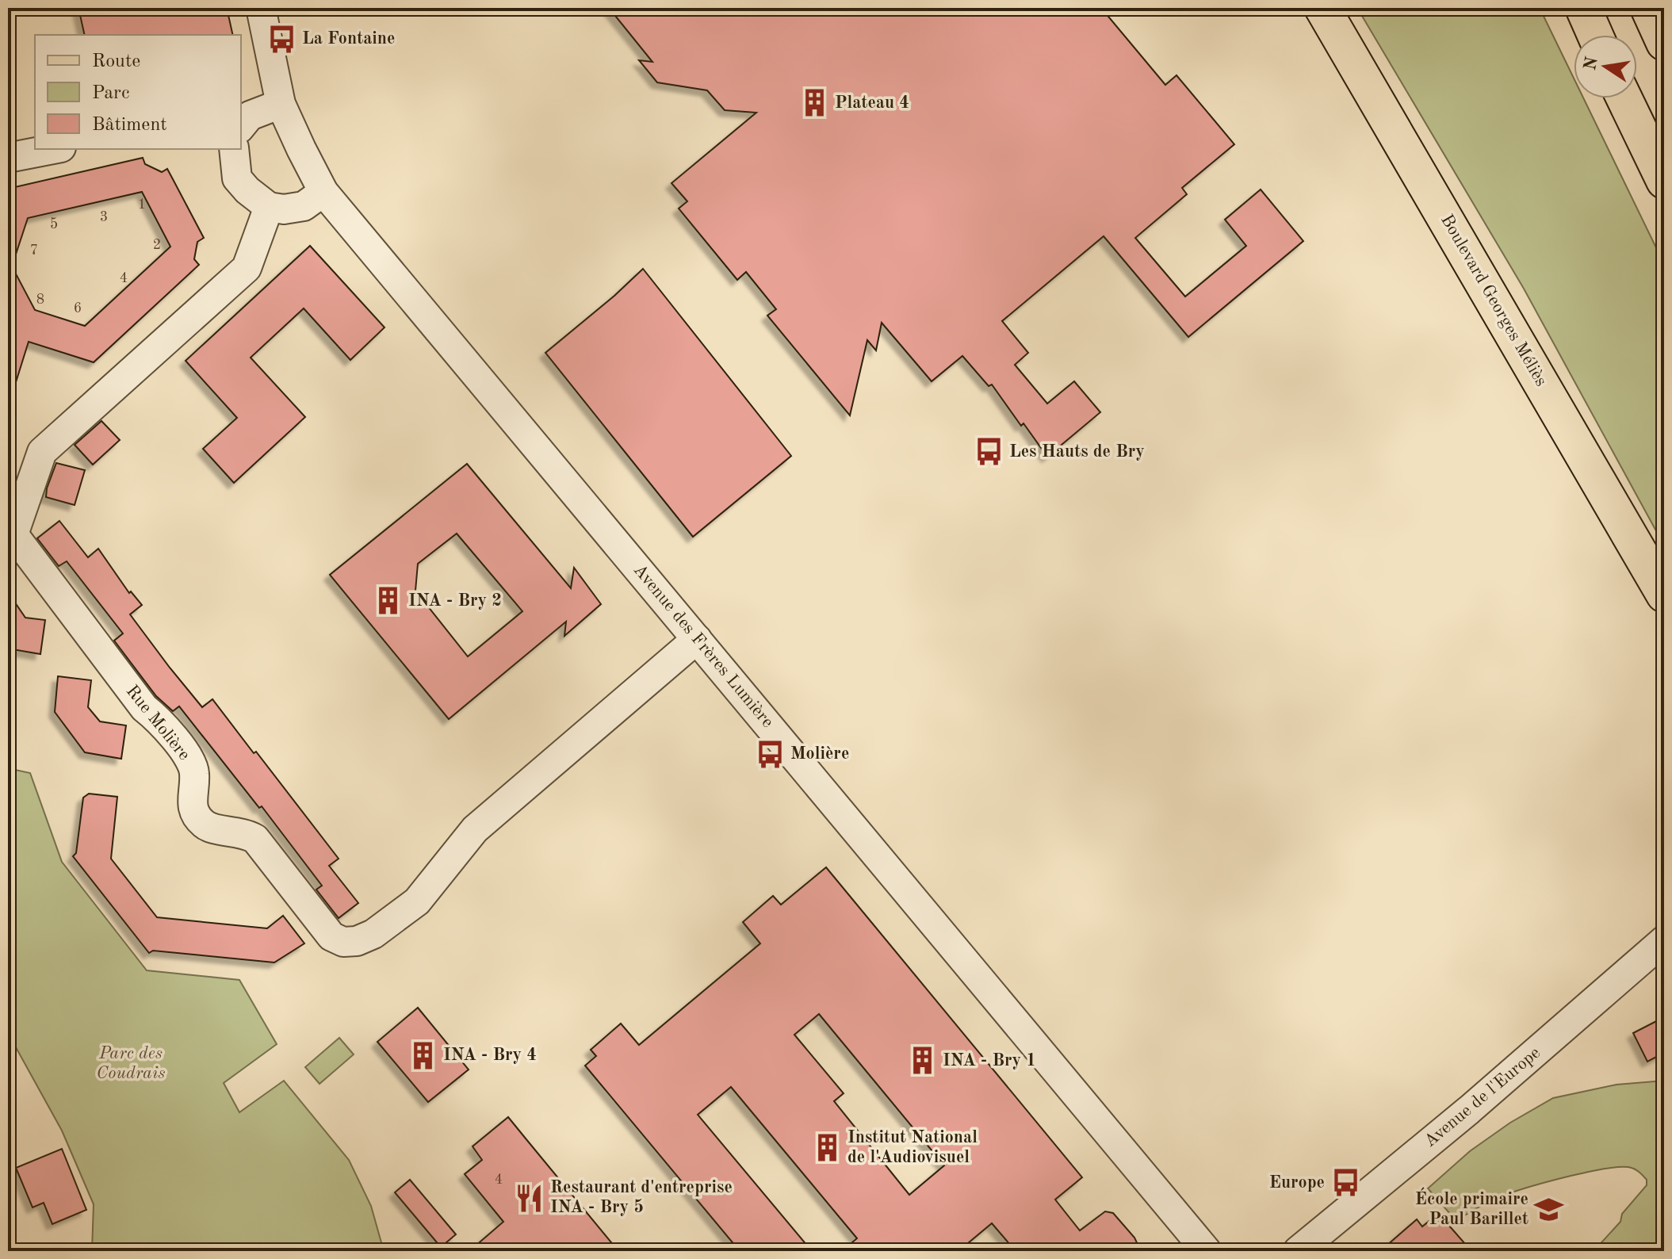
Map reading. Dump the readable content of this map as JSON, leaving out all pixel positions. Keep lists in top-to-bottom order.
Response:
{
  "streets": {
    "main road": ["Boulevard Georges Méliès"],
    "street": ["Avenue des Frères Lumière", "Rue Molière", "Avenue de l'Europe"]
  },
  "crossings": [
    ["Avenue des Frères Lumière", "Rue Molière"]
  ],
  "parks": ["Parc des Coudrais"],
  "places": {
    "bus stop": [
      "La Fontaine",
      "Les Hauts de Bry",
      "Molière",
      "Europe"
    ],
    "building": [
      "Plateau 4",
      "INA - Bry 2",
      "INA - Bry 4",
      "INA - Bry 1",
      "Institut National de l'Audiovisuel"
    ],
    "restaurant": ["Restaurant d'entreprise INA - Bry 5"],
    "school or university": ["École primaire Paul Barillet"]
  },
  "house_numbers": [
    "1",
    "3",
    "5",
    "2",
    "7",
    "4",
    "8",
    "6",
    "4"
  ],
  "legend": ["Route", "Parc", "Bâtiment"],
  "north": "left"
}
